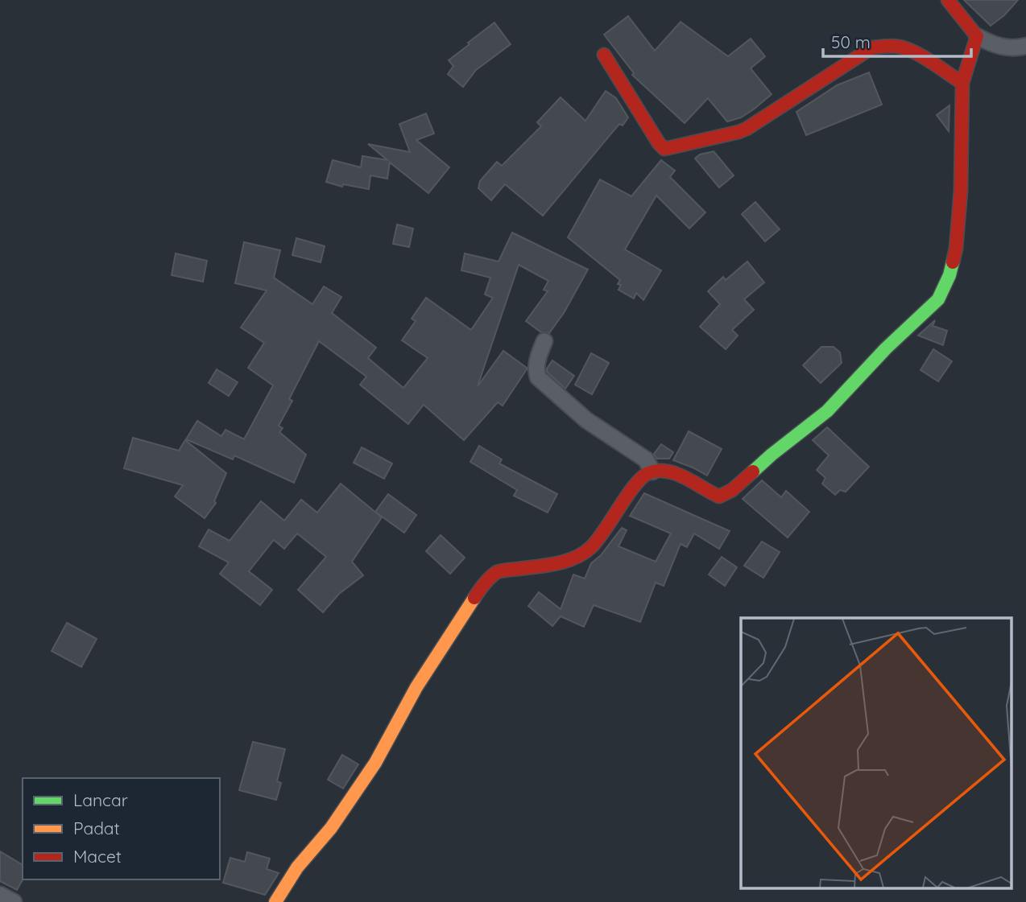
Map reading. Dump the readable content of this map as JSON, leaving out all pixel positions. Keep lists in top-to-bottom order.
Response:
{
  "legend": ["Lancar", "Padat", "Macet"],
  "scale_bar": "50 m"
}
